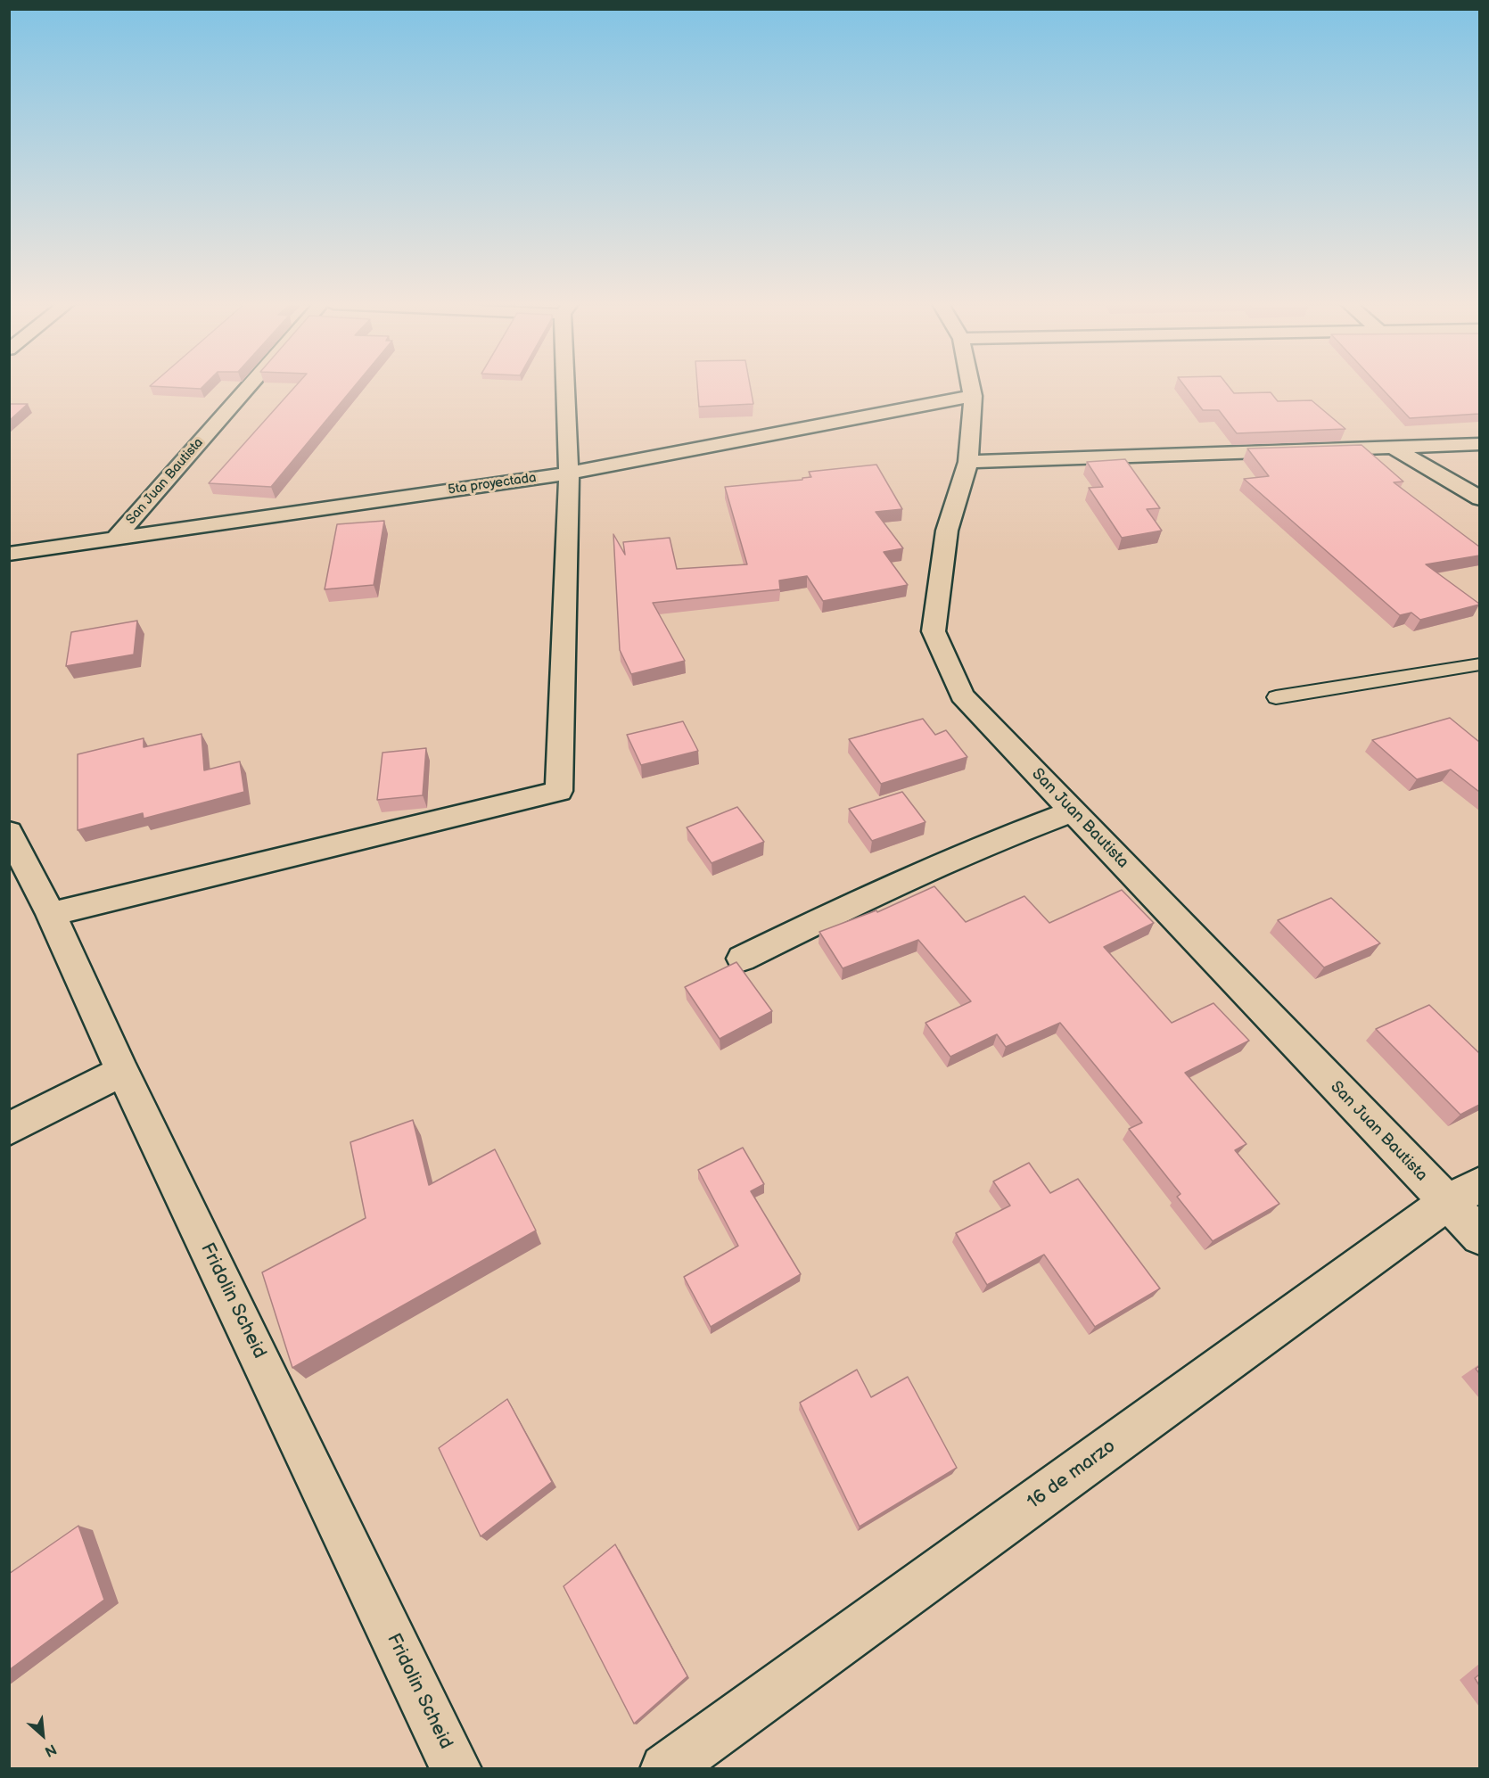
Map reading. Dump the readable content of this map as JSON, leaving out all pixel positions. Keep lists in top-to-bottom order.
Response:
{
  "streets": {
    "street": [
      "San Juan Bautista",
      "5ta proyectada",
      "Fridolin Scheid",
      "16 de marzo"
    ]
  },
  "crossings": [
    ["San Juan Bautista", "5ta proyectada"],
    ["San Juan Bautista", "16 de marzo"]
  ],
  "north": "bottom right"
}
